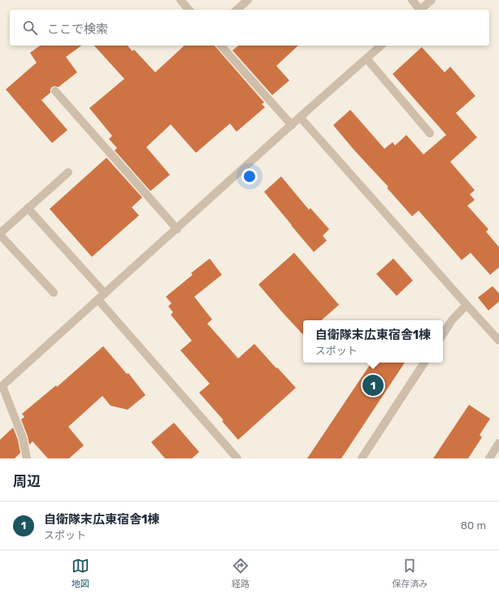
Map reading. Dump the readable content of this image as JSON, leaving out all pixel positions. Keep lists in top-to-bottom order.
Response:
{
  "page": {
    "search": "ここで検索",
    "popup": ["自衛隊末広東宿舎1棟", "スポット"],
    "pins": "1",
    "heading": "周辺",
    "list": [
      {
        "mark": "1",
        "name": "自衛隊末広東宿舎1棟",
        "note": "スポット",
        "value": "80 m"
      }
    ],
    "nav": ["地図", "経路", "保存済み"]
  }
}
